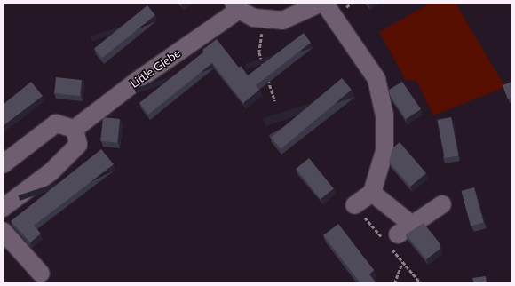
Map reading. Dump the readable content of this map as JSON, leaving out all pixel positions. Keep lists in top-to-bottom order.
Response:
{
  "streets": {
    "street": ["Little Glebe"]
  }
}
